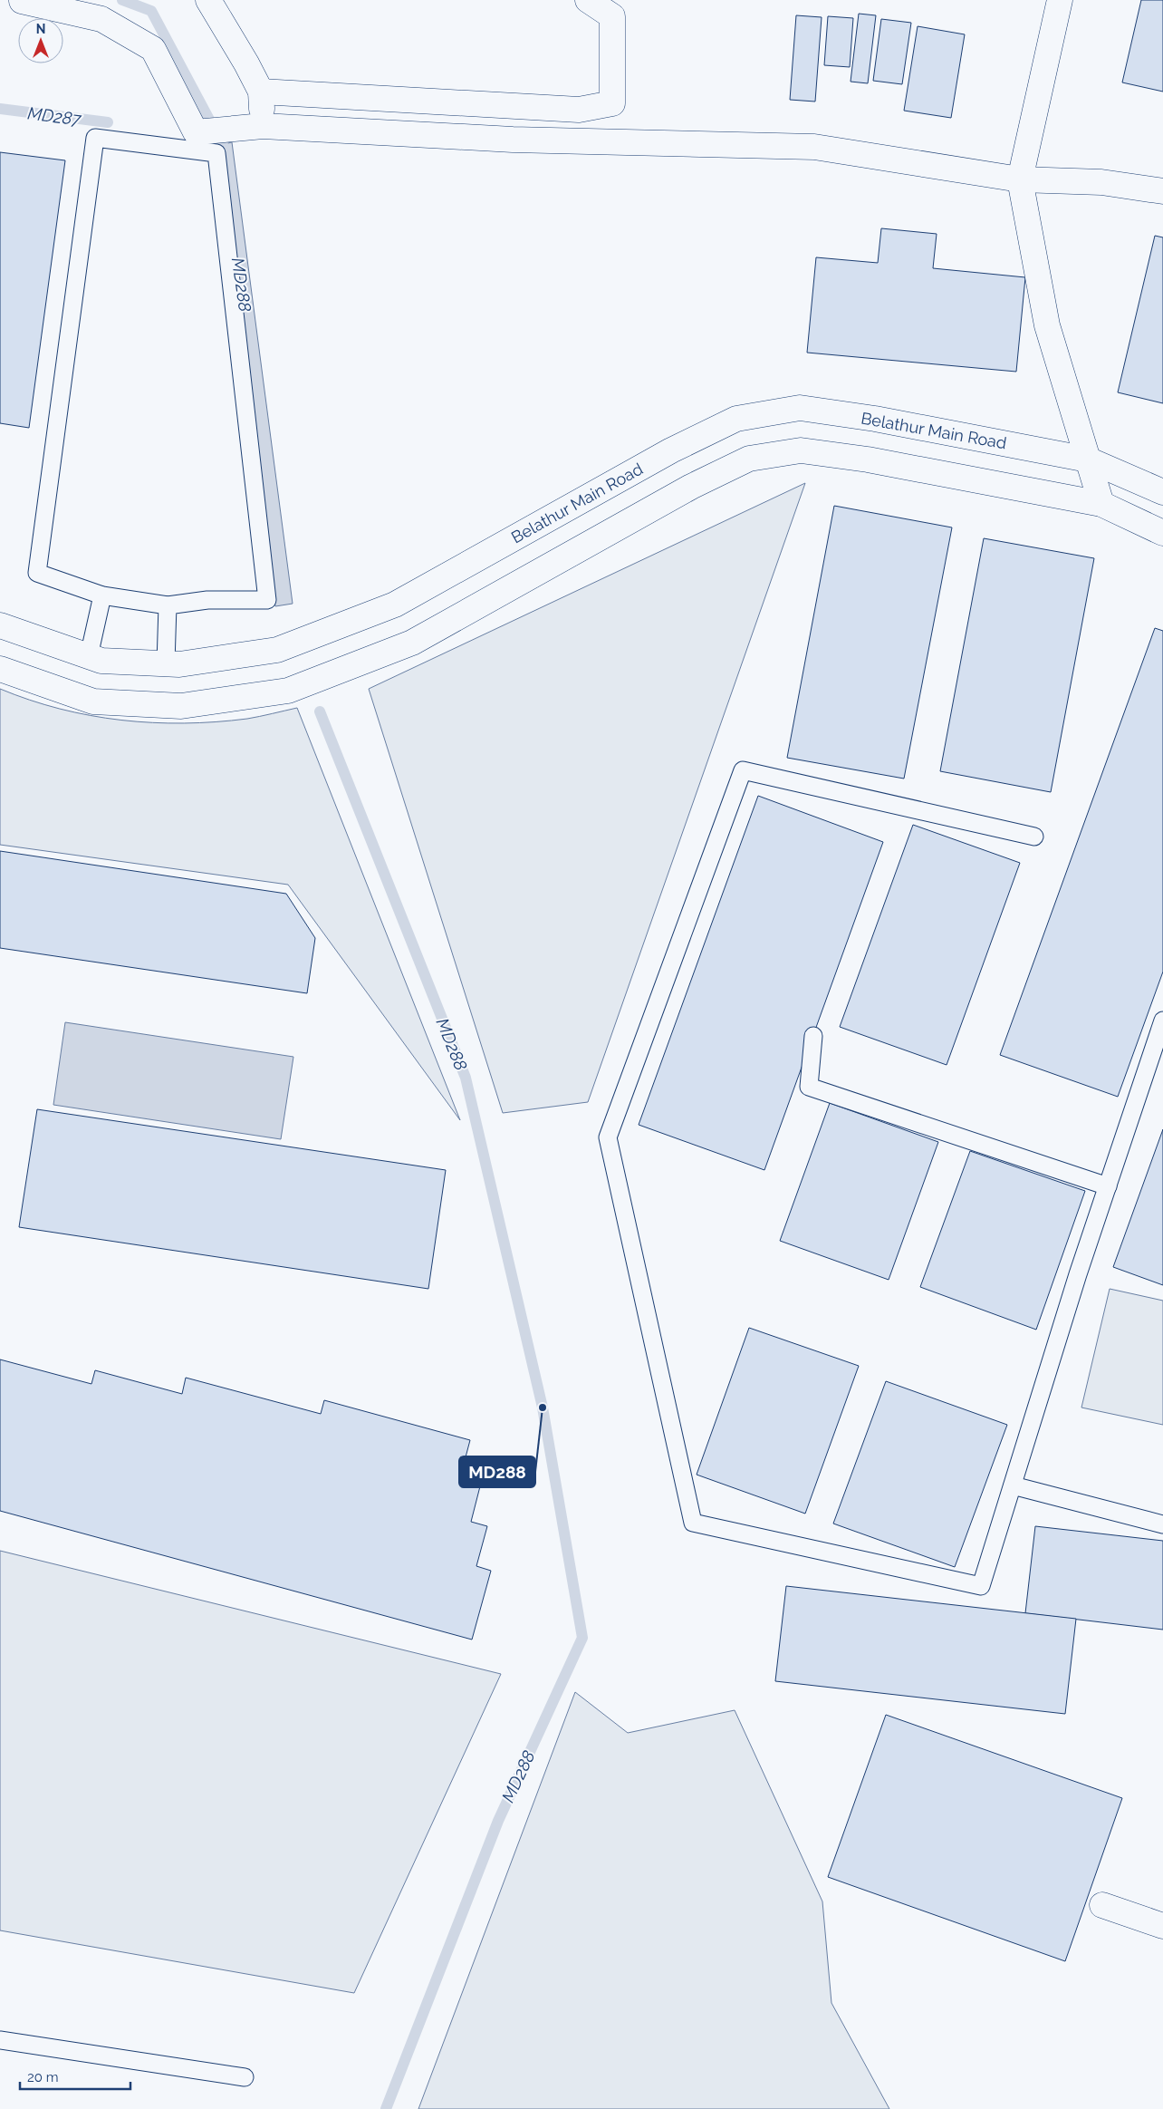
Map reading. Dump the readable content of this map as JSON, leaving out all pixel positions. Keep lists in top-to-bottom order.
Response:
{
  "streets": {
    "street": ["Belathur Main Road"]
  },
  "water": ["MD287", "MD288"],
  "places": ["MD288"],
  "scale_bar": "20 m",
  "north": "top"
}
